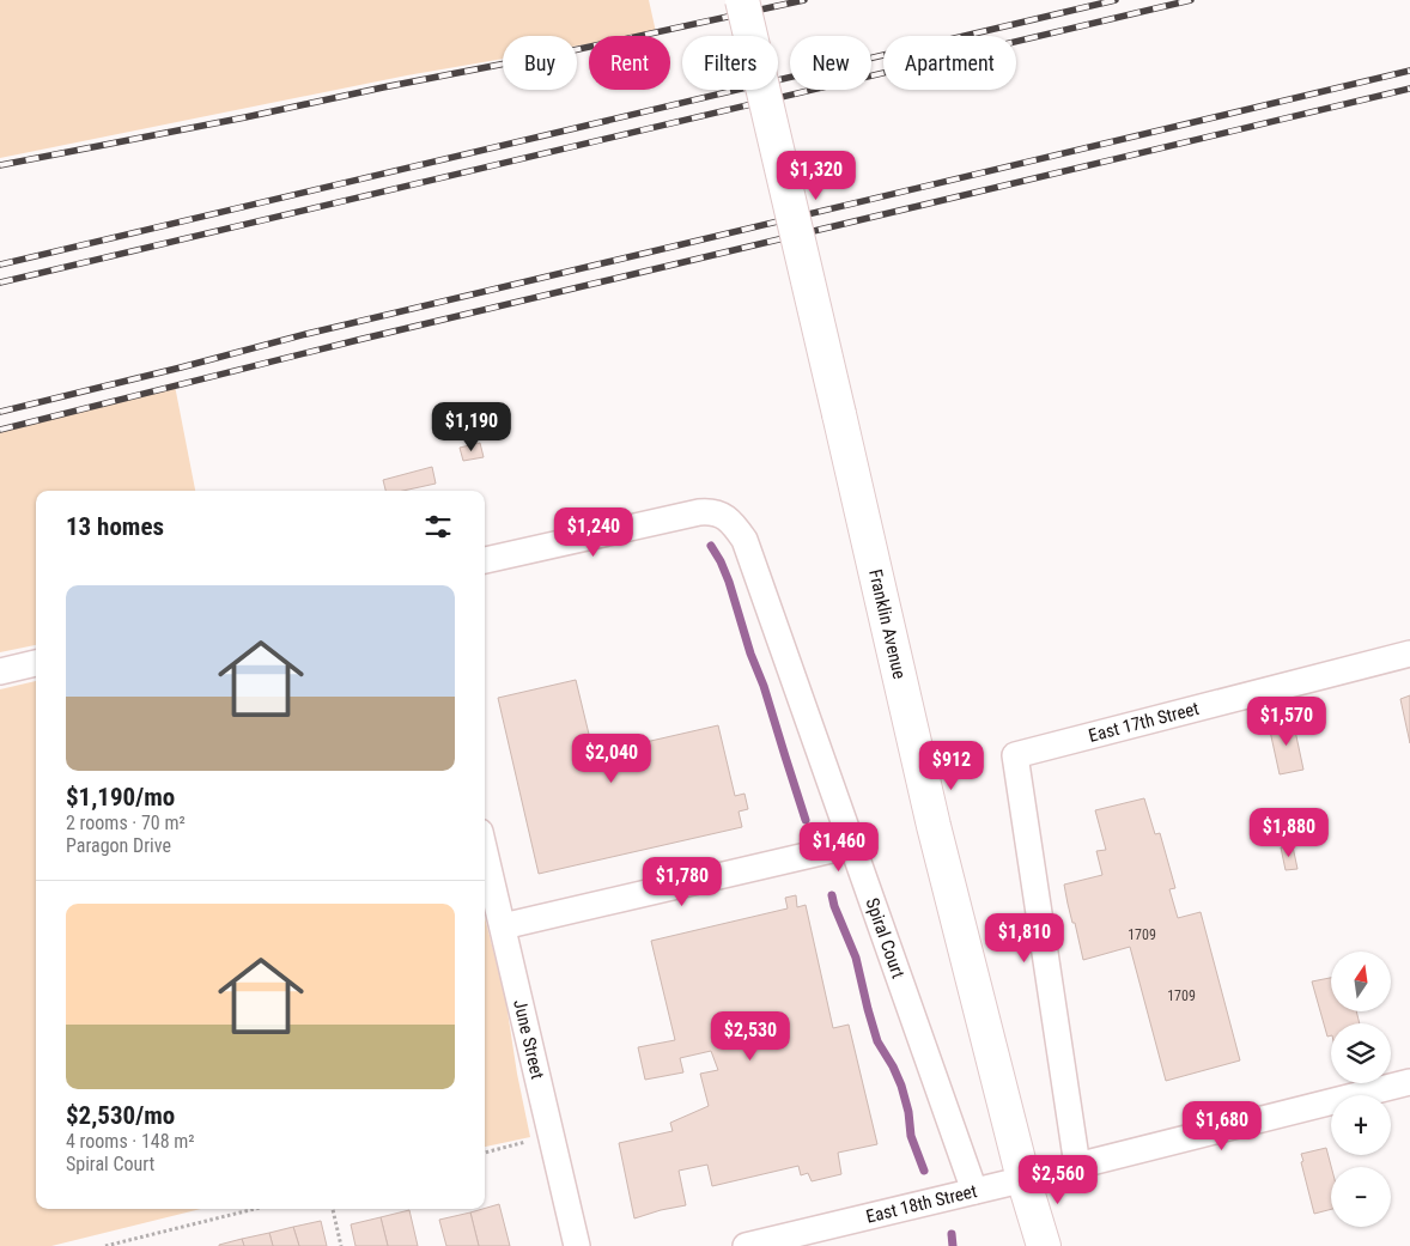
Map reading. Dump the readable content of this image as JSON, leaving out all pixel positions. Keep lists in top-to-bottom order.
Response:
{
  "streets": {
    "street": [
      "Franklin Avenue",
      "East 17th Street",
      "Spiral Court",
      "June Street",
      "East 18th Street"
    ]
  },
  "crossings": [
    ["Franklin Avenue", "East 18th Street"],
    ["East 17th Street", "East 18th Street"],
    ["Spiral Court", "East 18th Street"]
  ],
  "house_numbers": ["1709", "1709"],
  "north": "top",
  "page": {
    "chip": [
      "Buy",
      "Rent",
      "Filters",
      "New",
      "Apartment"
    ],
    "price": [
      "$1,320",
      "$1,190",
      "$1,240",
      "$1,570",
      "$2,040",
      "$912",
      "$1,880",
      "$1,460",
      "$1,780",
      "$1,810",
      "$2,530",
      "$1,680",
      "$2,560"
    ],
    "heading": "13 homes",
    "list": [
      {
        "name": "$1,190/mo",
        "note": "2 rooms · 70 m² · Paragon Drive"
      },
      {
        "name": "$2,530/mo",
        "note": "4 rooms · 148 m² · Spiral Court"
      }
    ],
    "map_buttons": ["+", "−"]
  }
}
